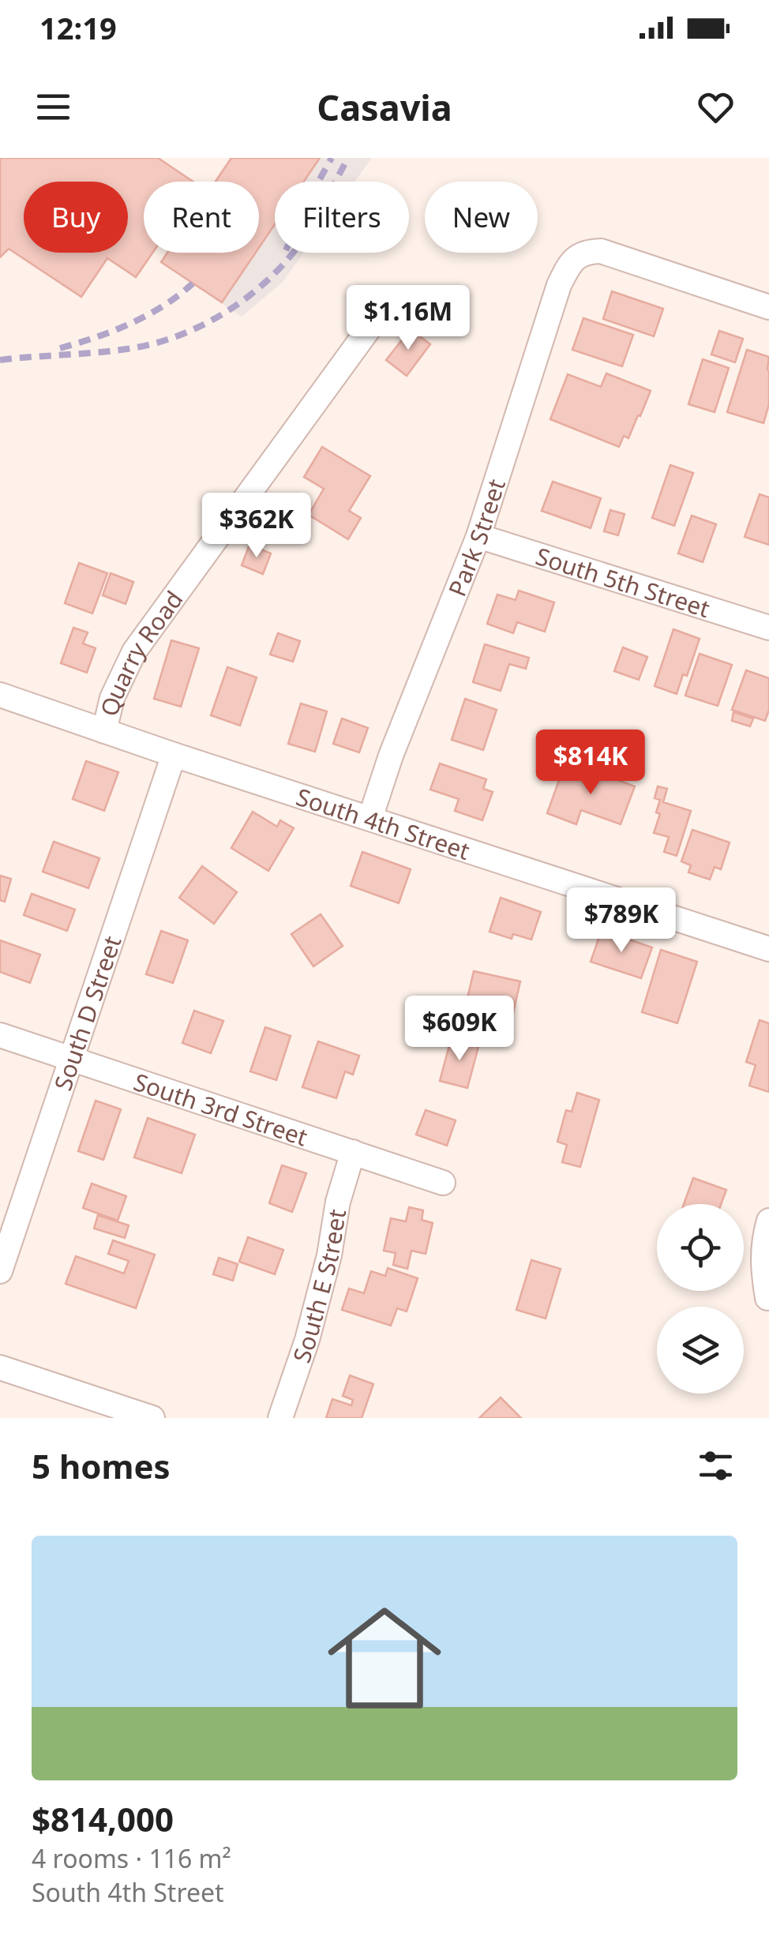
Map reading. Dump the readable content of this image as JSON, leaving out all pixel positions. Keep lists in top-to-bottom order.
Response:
{
  "streets": {
    "street": [
      "Park Street",
      "South 5th Street",
      "Quarry Road",
      "South 4th Street",
      "South D Street",
      "South 3rd Street",
      "South E Street"
    ]
  },
  "crossings": [
    ["Park Street", "South 5th Street"],
    ["Park Street", "South 4th Street"],
    ["Quarry Road", "South 4th Street"],
    ["South 4th Street", "South D Street"],
    ["South D Street", "South 3rd Street"],
    ["South 3rd Street", "South E Street"]
  ],
  "page": {
    "status": "12:19",
    "header": "Casavia",
    "chip": [
      "Buy",
      "Rent",
      "Filters",
      "New"
    ],
    "price": [
      "$1.16M",
      "$362K",
      "$814K",
      "$789K",
      "$609K"
    ],
    "heading": "5 homes",
    "list": [
      {
        "name": "$814,000",
        "note": "4 rooms · 116 m² · South 4th Street"
      }
    ]
  }
}
